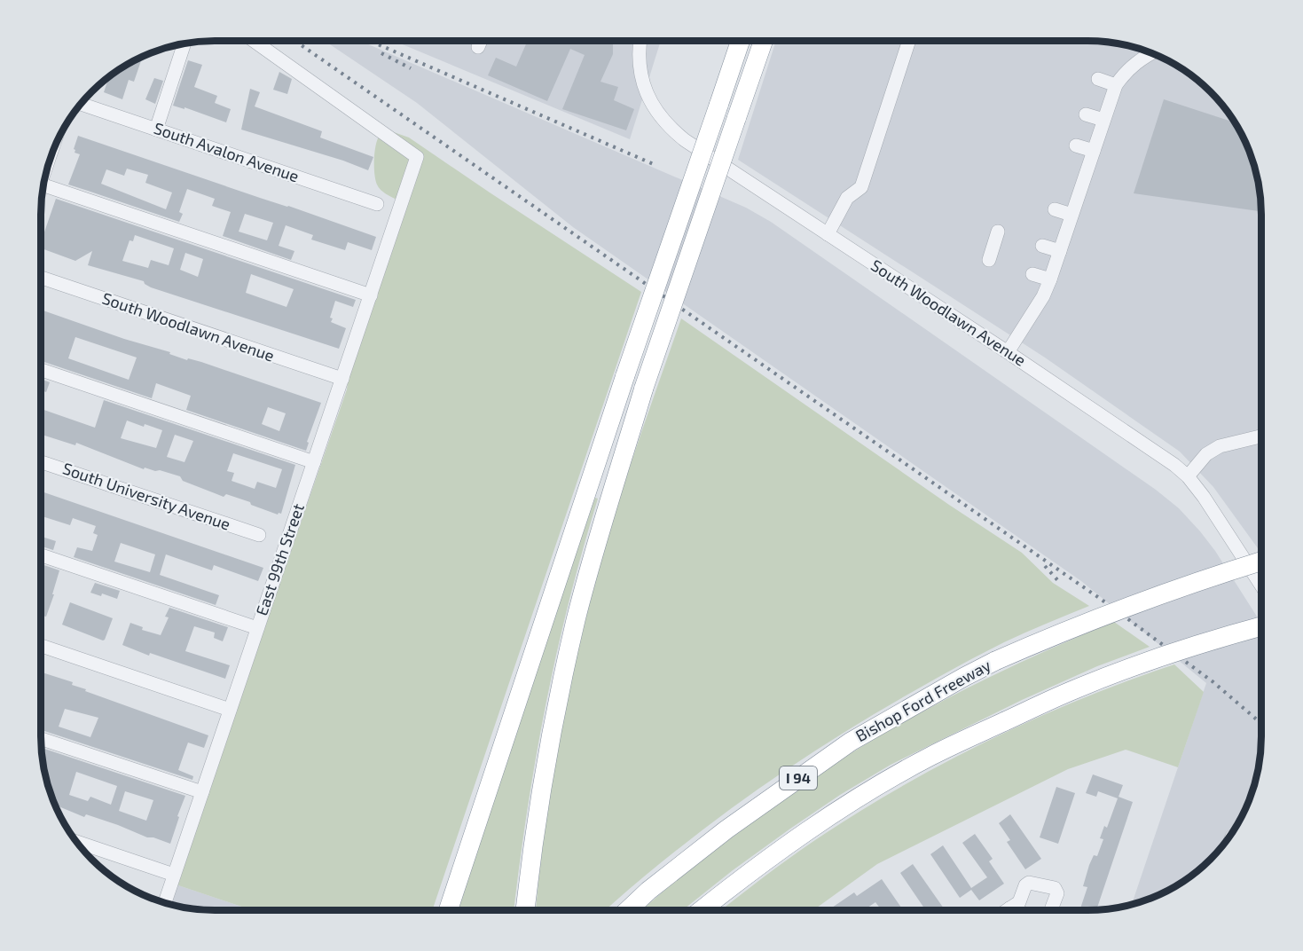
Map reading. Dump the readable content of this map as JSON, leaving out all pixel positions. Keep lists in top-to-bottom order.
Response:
{
  "streets": {
    "highway": ["Bishop Ford Freeway", "I 94"],
    "street": [
      "South Avalon Avenue",
      "South Woodlawn Avenue",
      "South University Avenue",
      "East 99th Street"
    ]
  },
  "crossings": [
    ["South Woodlawn Avenue", "East 99th Street"]
  ]
}
